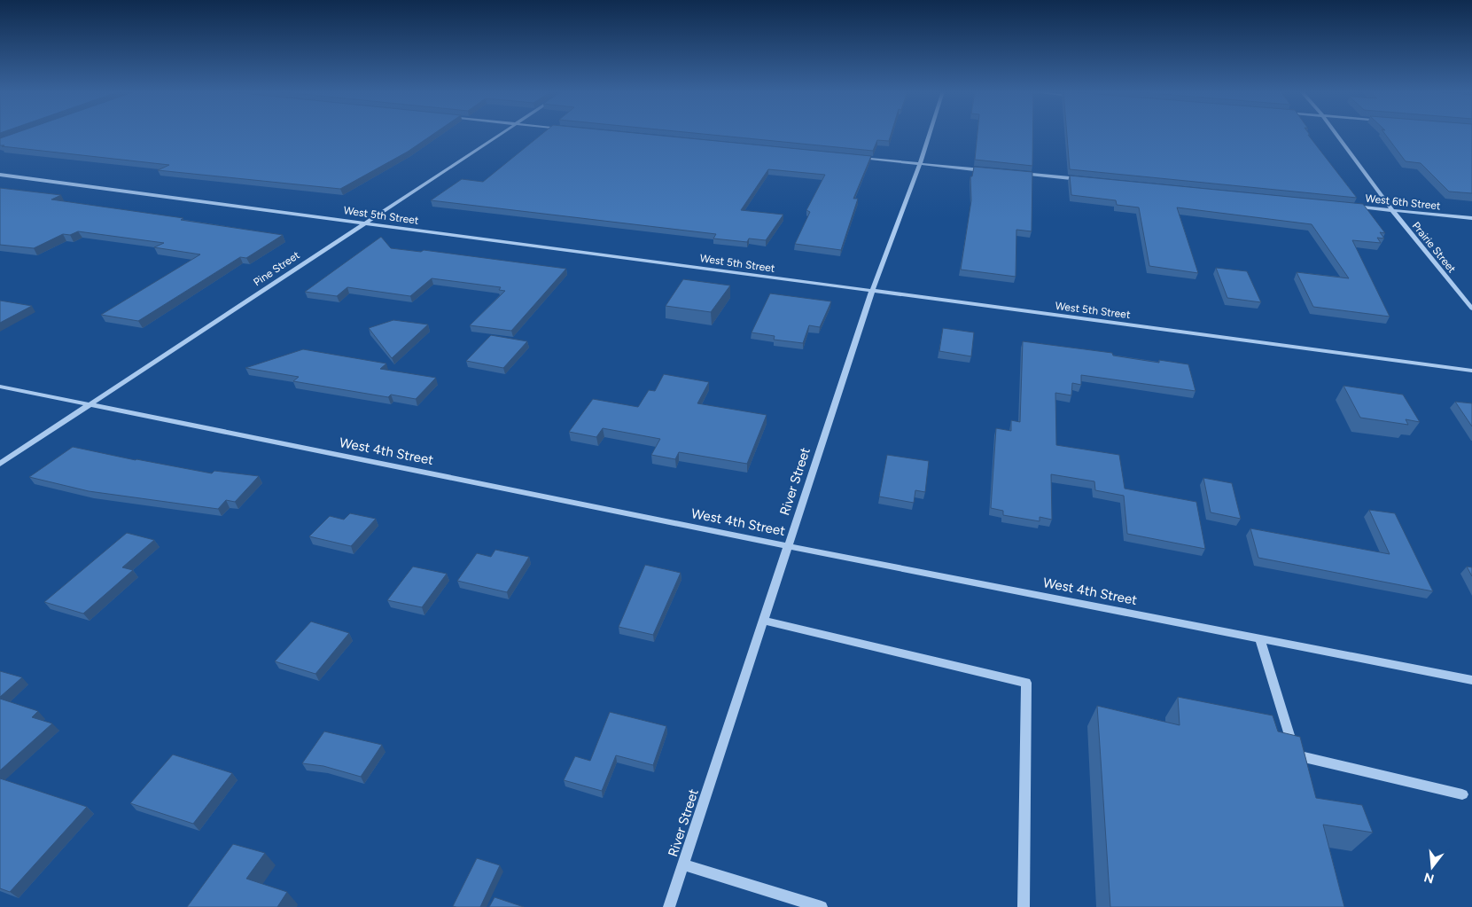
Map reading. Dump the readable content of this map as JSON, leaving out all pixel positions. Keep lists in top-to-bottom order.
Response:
{
  "streets": {
    "street": [
      "West 6th Street",
      "West 5th Street",
      "Prairie Street",
      "Pine Street",
      "West 4th Street",
      "River Street"
    ]
  },
  "crossings": [
    ["West 6th Street", "Prairie Street"],
    ["West 5th Street", "Pine Street"],
    ["West 5th Street", "River Street"],
    ["Pine Street", "West 4th Street"],
    ["West 4th Street", "River Street"]
  ],
  "north": "bottom"
}
